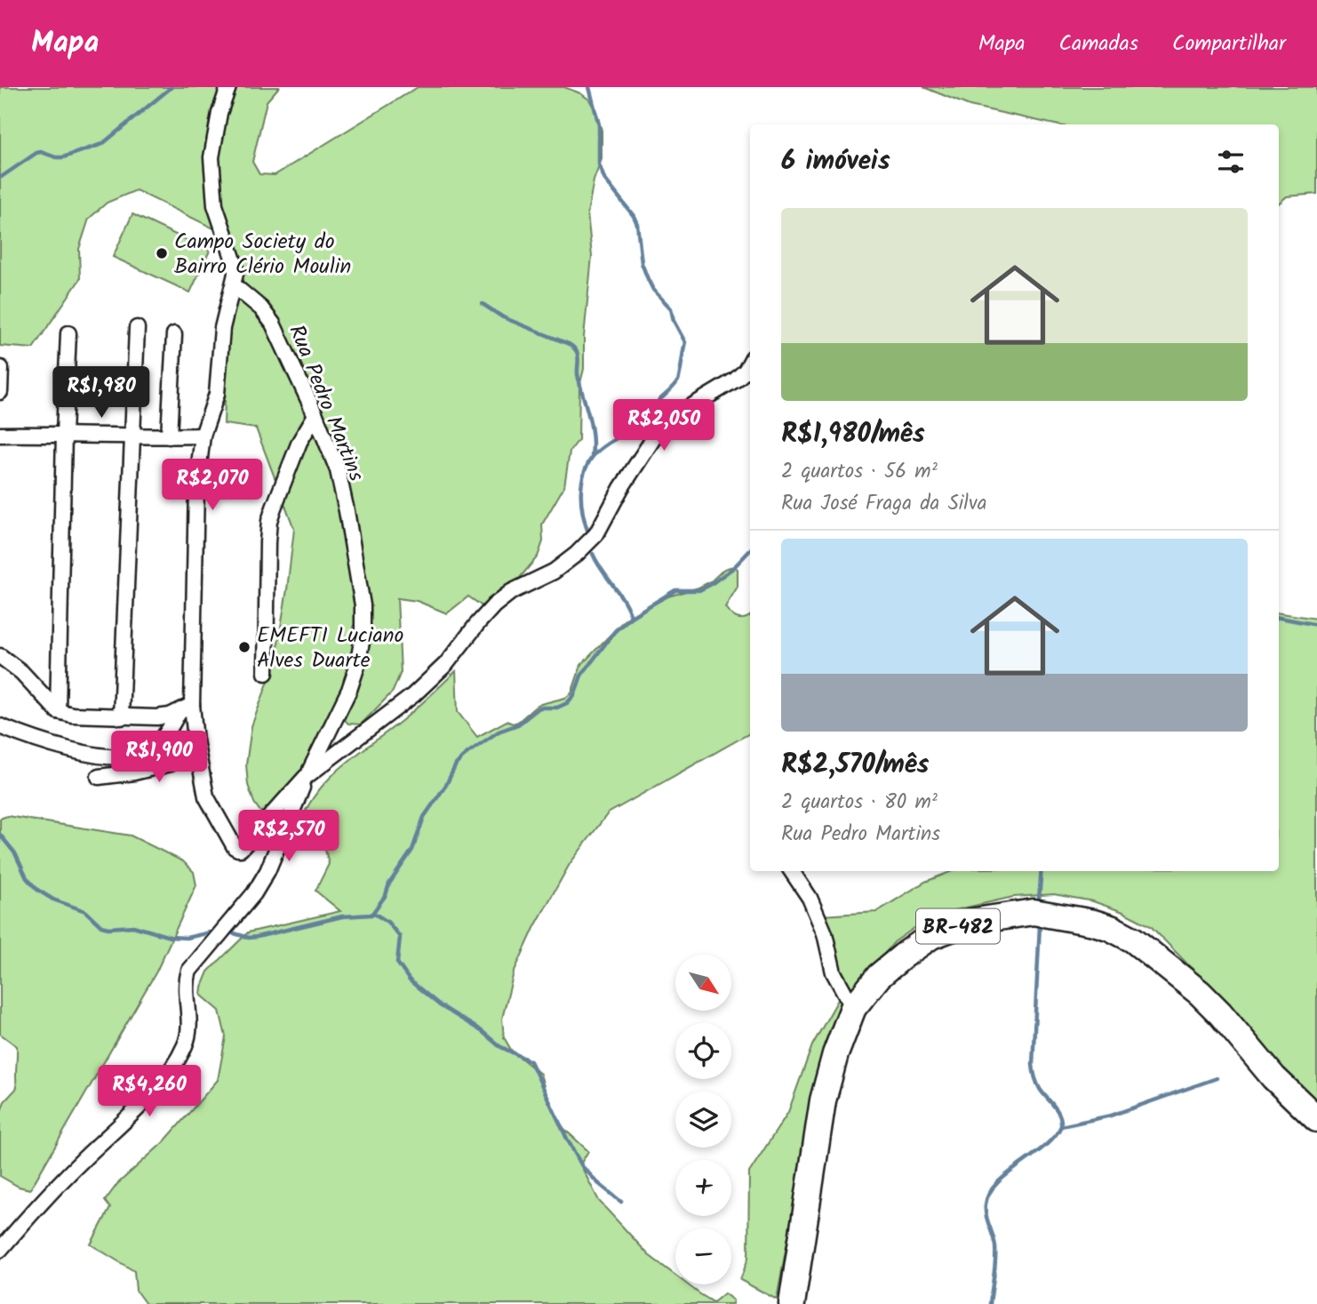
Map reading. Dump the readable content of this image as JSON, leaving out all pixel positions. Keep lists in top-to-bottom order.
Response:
{
  "streets": {
    "highway": ["BR-482"],
    "street": ["Rua Pedro Martins"]
  },
  "places": ["Campo Society do Bairro Clério Moulin", "EMEFTI Luciano Alves Duarte"],
  "north": "bottom right",
  "page": {
    "header": "Mapa",
    "nav": ["Mapa", "Camadas", "Compartilhar"],
    "heading": "6 imóveis",
    "list": [
      {
        "name": "R$1,980/mês",
        "note": "2 quartos · 56 m² · Rua José Fraga da Silva"
      },
      {
        "name": "R$2,570/mês",
        "note": "2 quartos · 80 m² · Rua Pedro Martins"
      }
    ],
    "price": [
      "R$1,980",
      "R$2,050",
      "R$2,070",
      "R$1,900",
      "R$2,570",
      "R$4,260"
    ],
    "map_buttons": ["+", "−"]
  }
}
